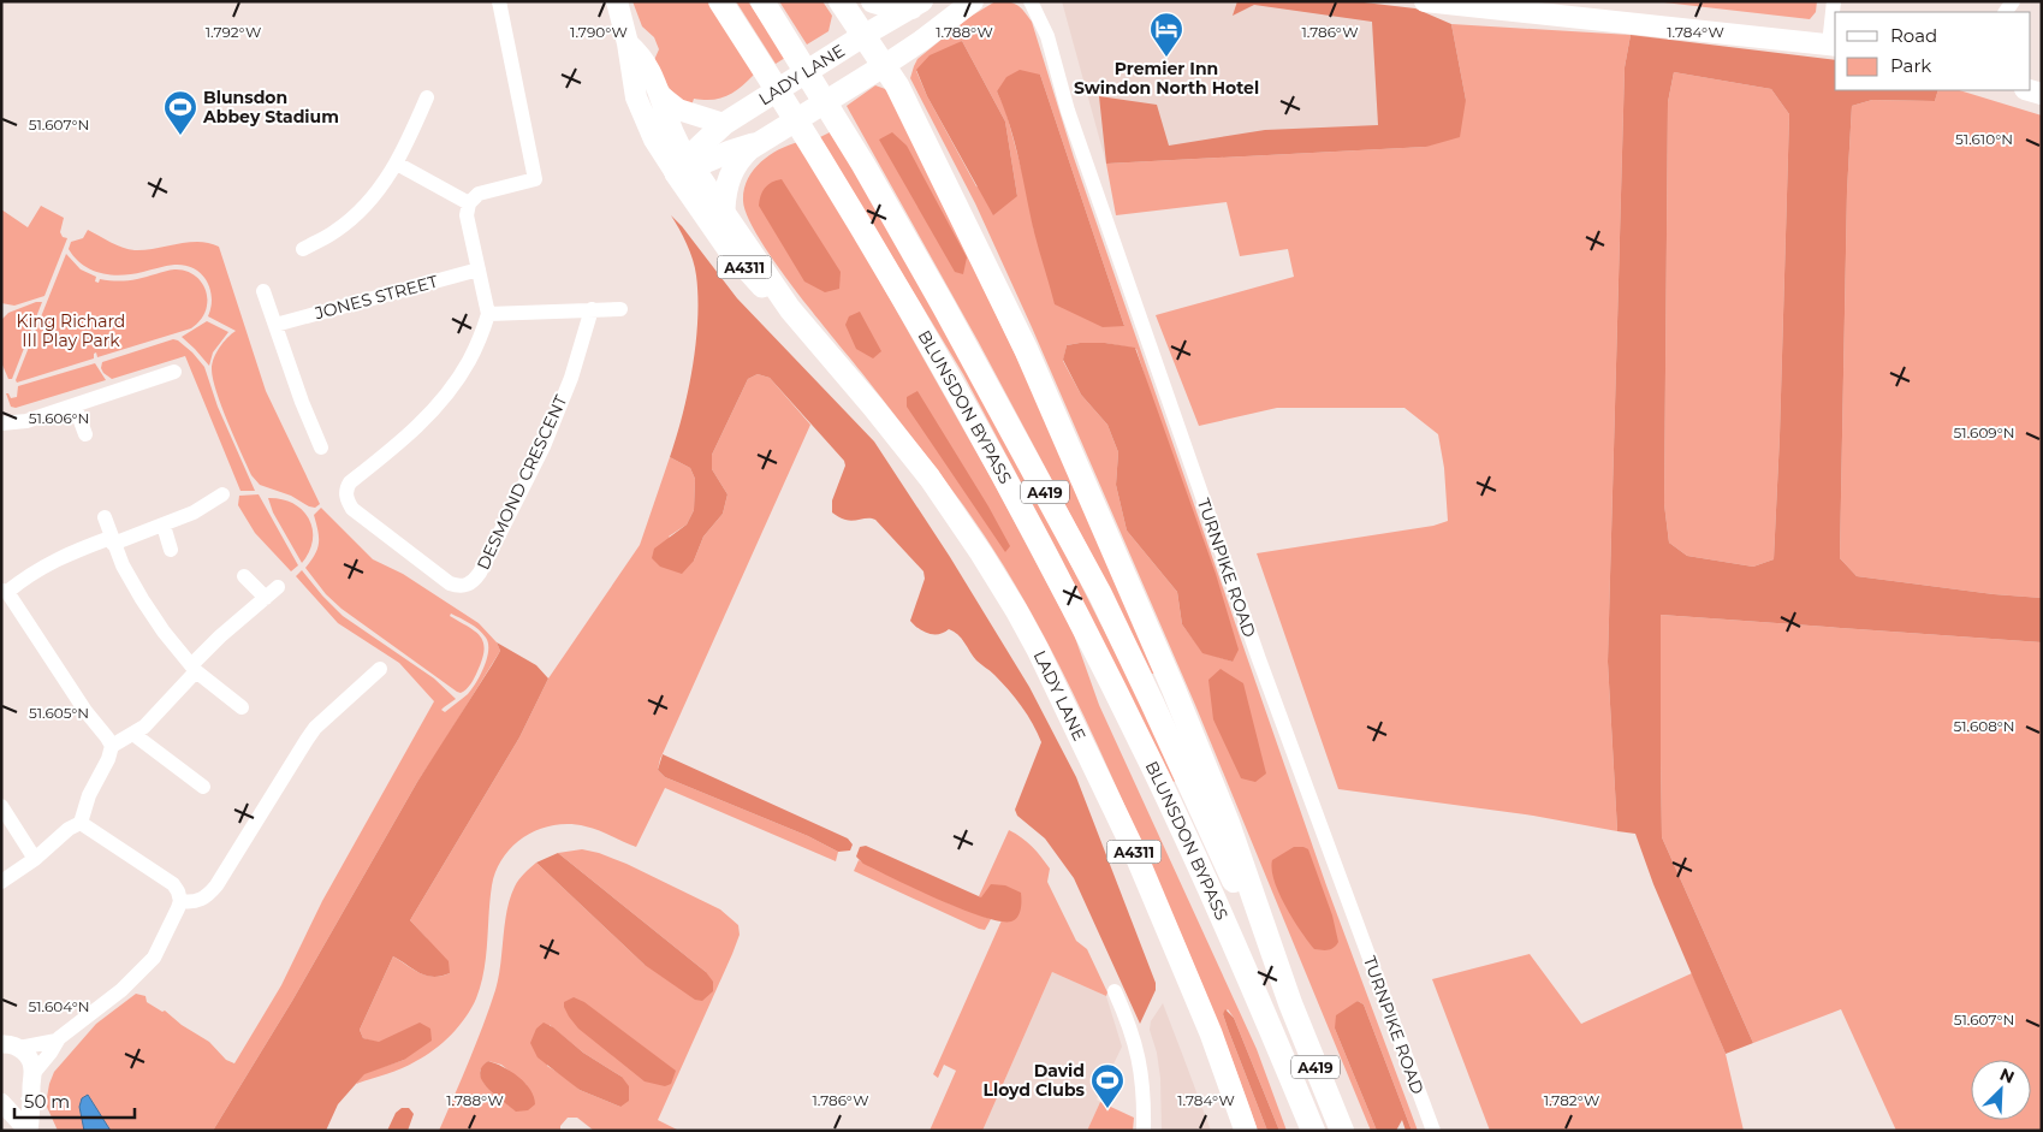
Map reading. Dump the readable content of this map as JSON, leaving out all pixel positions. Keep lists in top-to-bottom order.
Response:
{
  "streets": {
    "highway": ["BLUNSDON BYPASS", "A419"],
    "main road": ["LADY LANE", "A4311"],
    "street": ["JONES STREET", "DESMOND CRESCENT", "TURNPIKE ROAD"]
  },
  "crossings": [
    ["BLUNSDON BYPASS", "A419"]
  ],
  "parks": ["King Richard III Play Park"],
  "places": {
    "hotel": ["Premier Inn Swindon North Hotel"],
    "sports": ["Blunsdon Abbey Stadium", "David Lloyd Clubs"]
  },
  "legend": ["Road", "Park"],
  "scale_bar": "50 m",
  "north": "top right",
  "coordinates": [
    "1.792°W",
    "1.790°W",
    "1.788°W",
    "1.786°W",
    "1.784°W",
    "51.607°N",
    "51.610°N",
    "51.606°N",
    "51.609°N",
    "51.605°N",
    "51.608°N",
    "51.604°N",
    "1.782°W"
  ]
}
